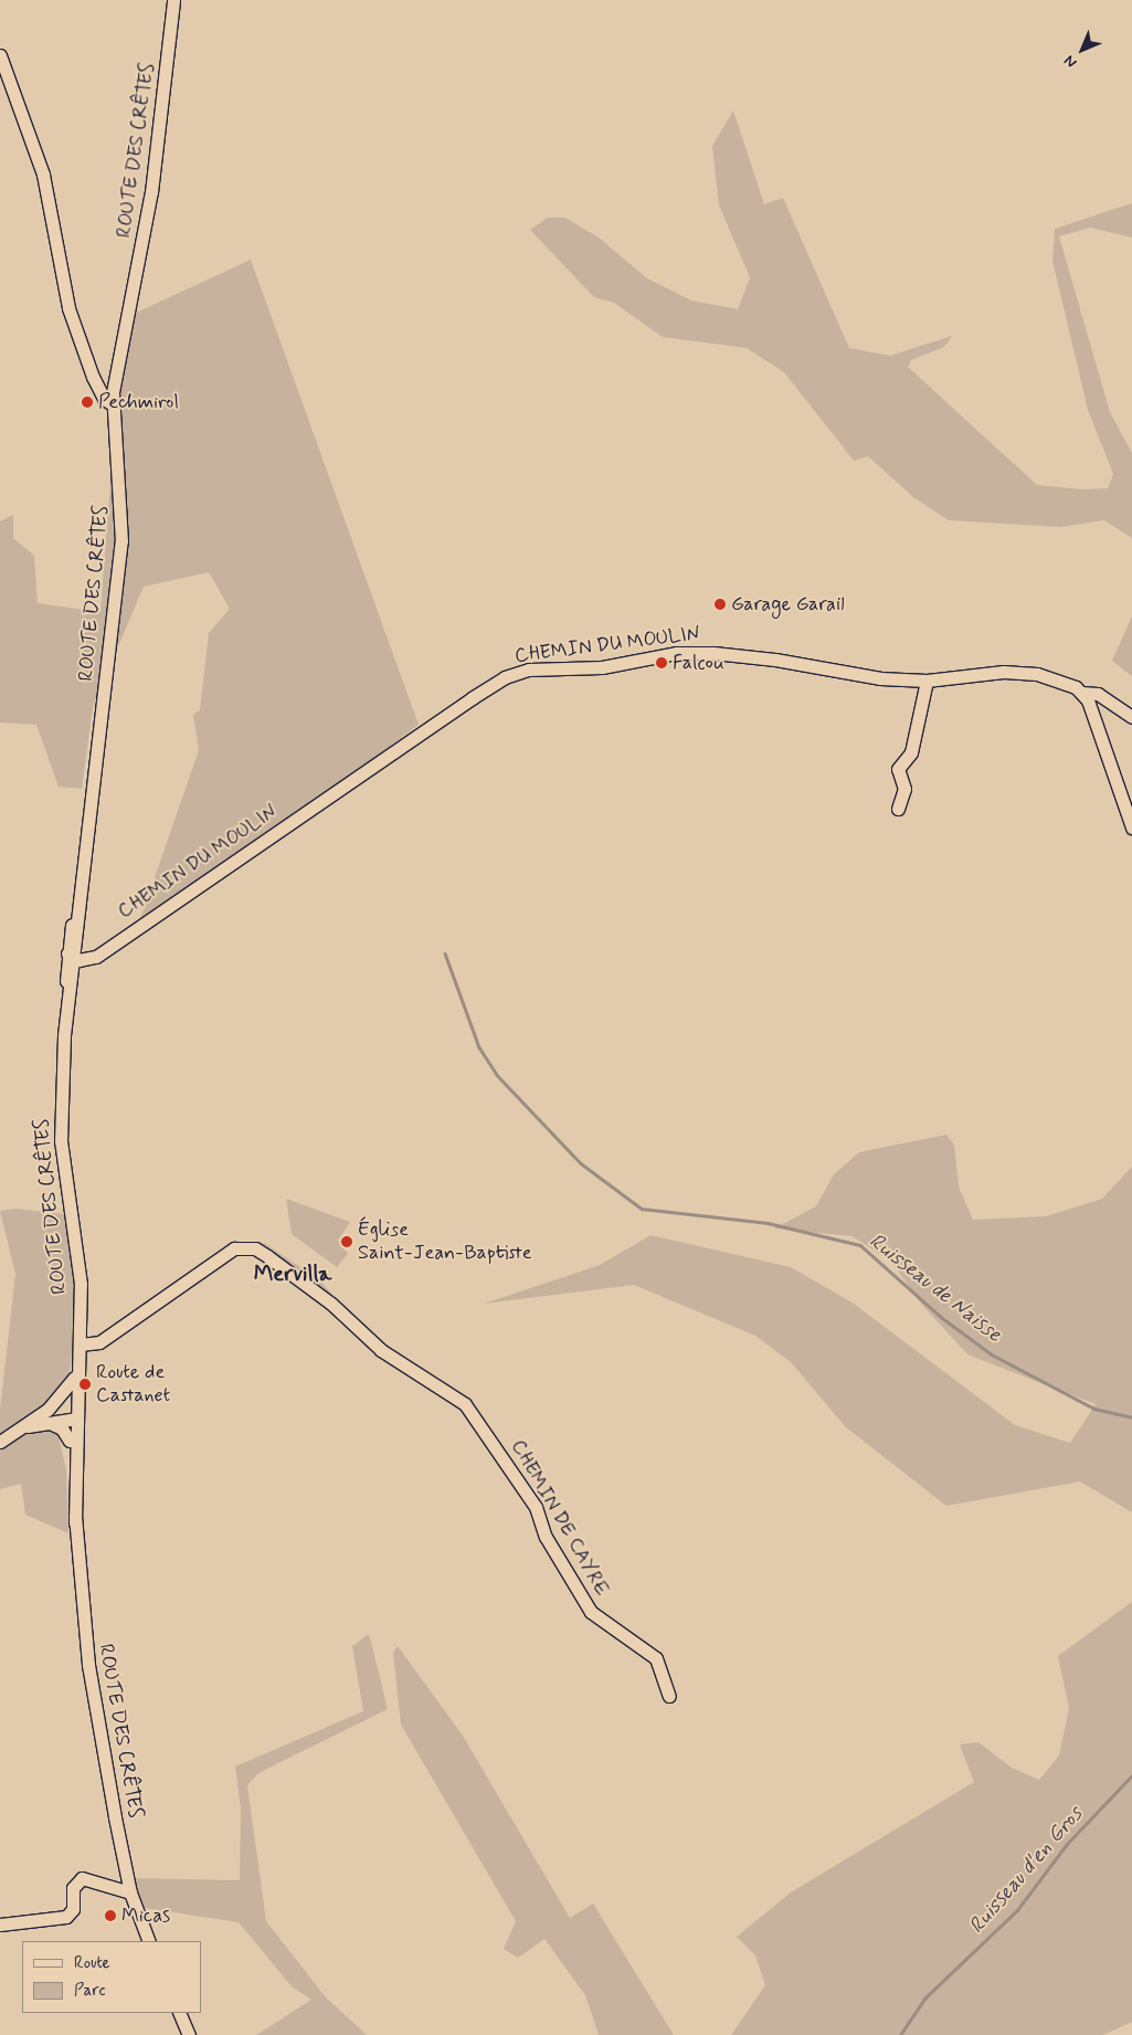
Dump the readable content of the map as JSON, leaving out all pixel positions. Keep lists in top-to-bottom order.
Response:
{
  "streets": {
    "street": ["ROUTE DES CRÊTES", "CHEMIN DU MOULIN", "CHEMIN DE CAYRE"]
  },
  "crossings": [
    ["ROUTE DES CRÊTES", "CHEMIN DU MOULIN"],
    ["ROUTE DES CRÊTES", "CHEMIN DE CAYRE"]
  ],
  "districts": ["Mervilla"],
  "water": ["Ruisseau de Naisse", "Ruisseau d'en Gros"],
  "places": [
    "Pechmirol",
    "Garage Garail",
    "Falcou",
    "Église Saint-Jean-Baptiste",
    "Route de Castanet",
    "Micas"
  ],
  "legend": ["Route", "Parc"],
  "north": "bottom left"
}
